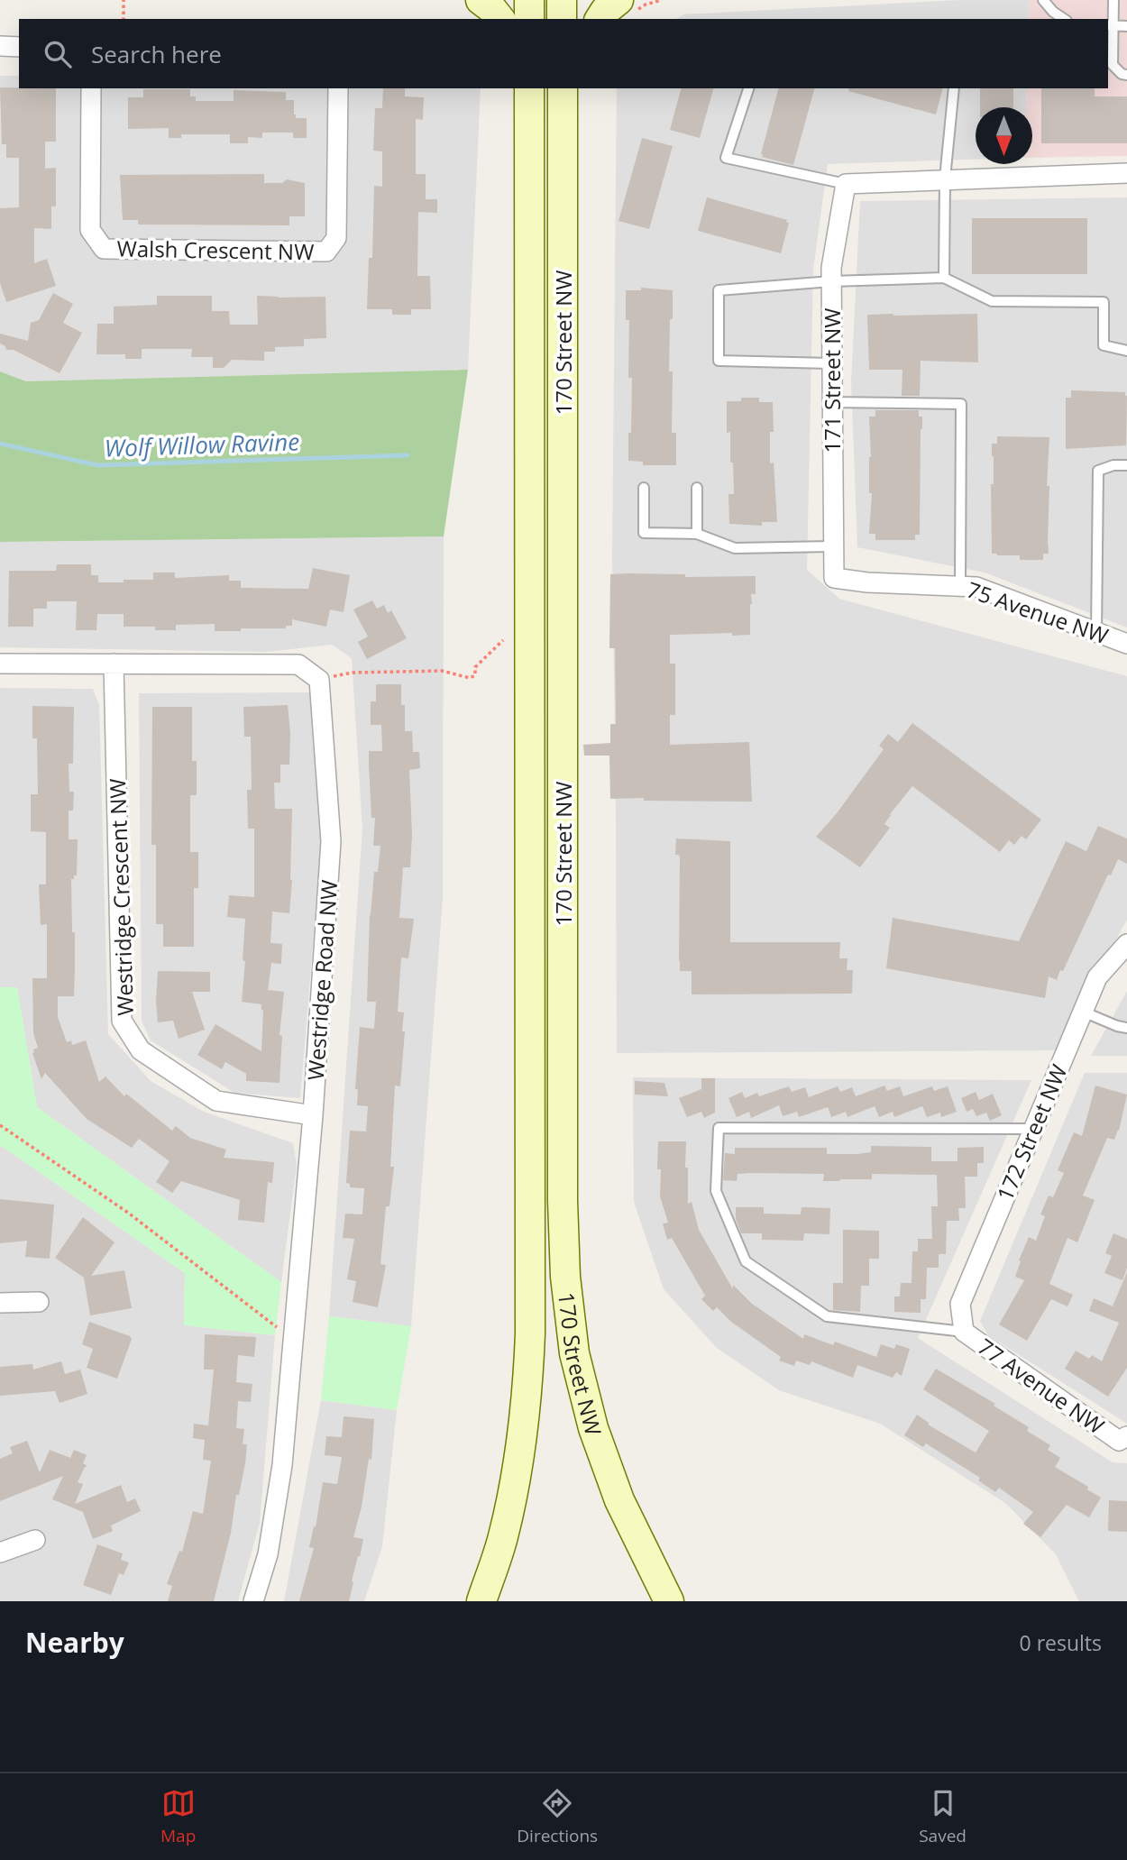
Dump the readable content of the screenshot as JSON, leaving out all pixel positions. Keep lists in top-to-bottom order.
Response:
{
  "streets": {
    "main road": ["170 Street NW"],
    "street": [
      "Walsh Crescent NW",
      "171 Street NW",
      "75 Avenue NW",
      "Westridge Crescent NW",
      "Westridge Road NW",
      "172 Street NW",
      "77 Avenue NW"
    ]
  },
  "crossings": [
    ["171 Street NW", "75 Avenue NW"],
    ["Westridge Crescent NW", "Westridge Road NW"],
    ["172 Street NW", "77 Avenue NW"]
  ],
  "water": ["Wolf Willow Ravine"],
  "north": "bottom",
  "page": {
    "search": "Search here",
    "heading": ["Nearby", "0 results"],
    "nav": ["Map", "Directions", "Saved"]
  }
}
